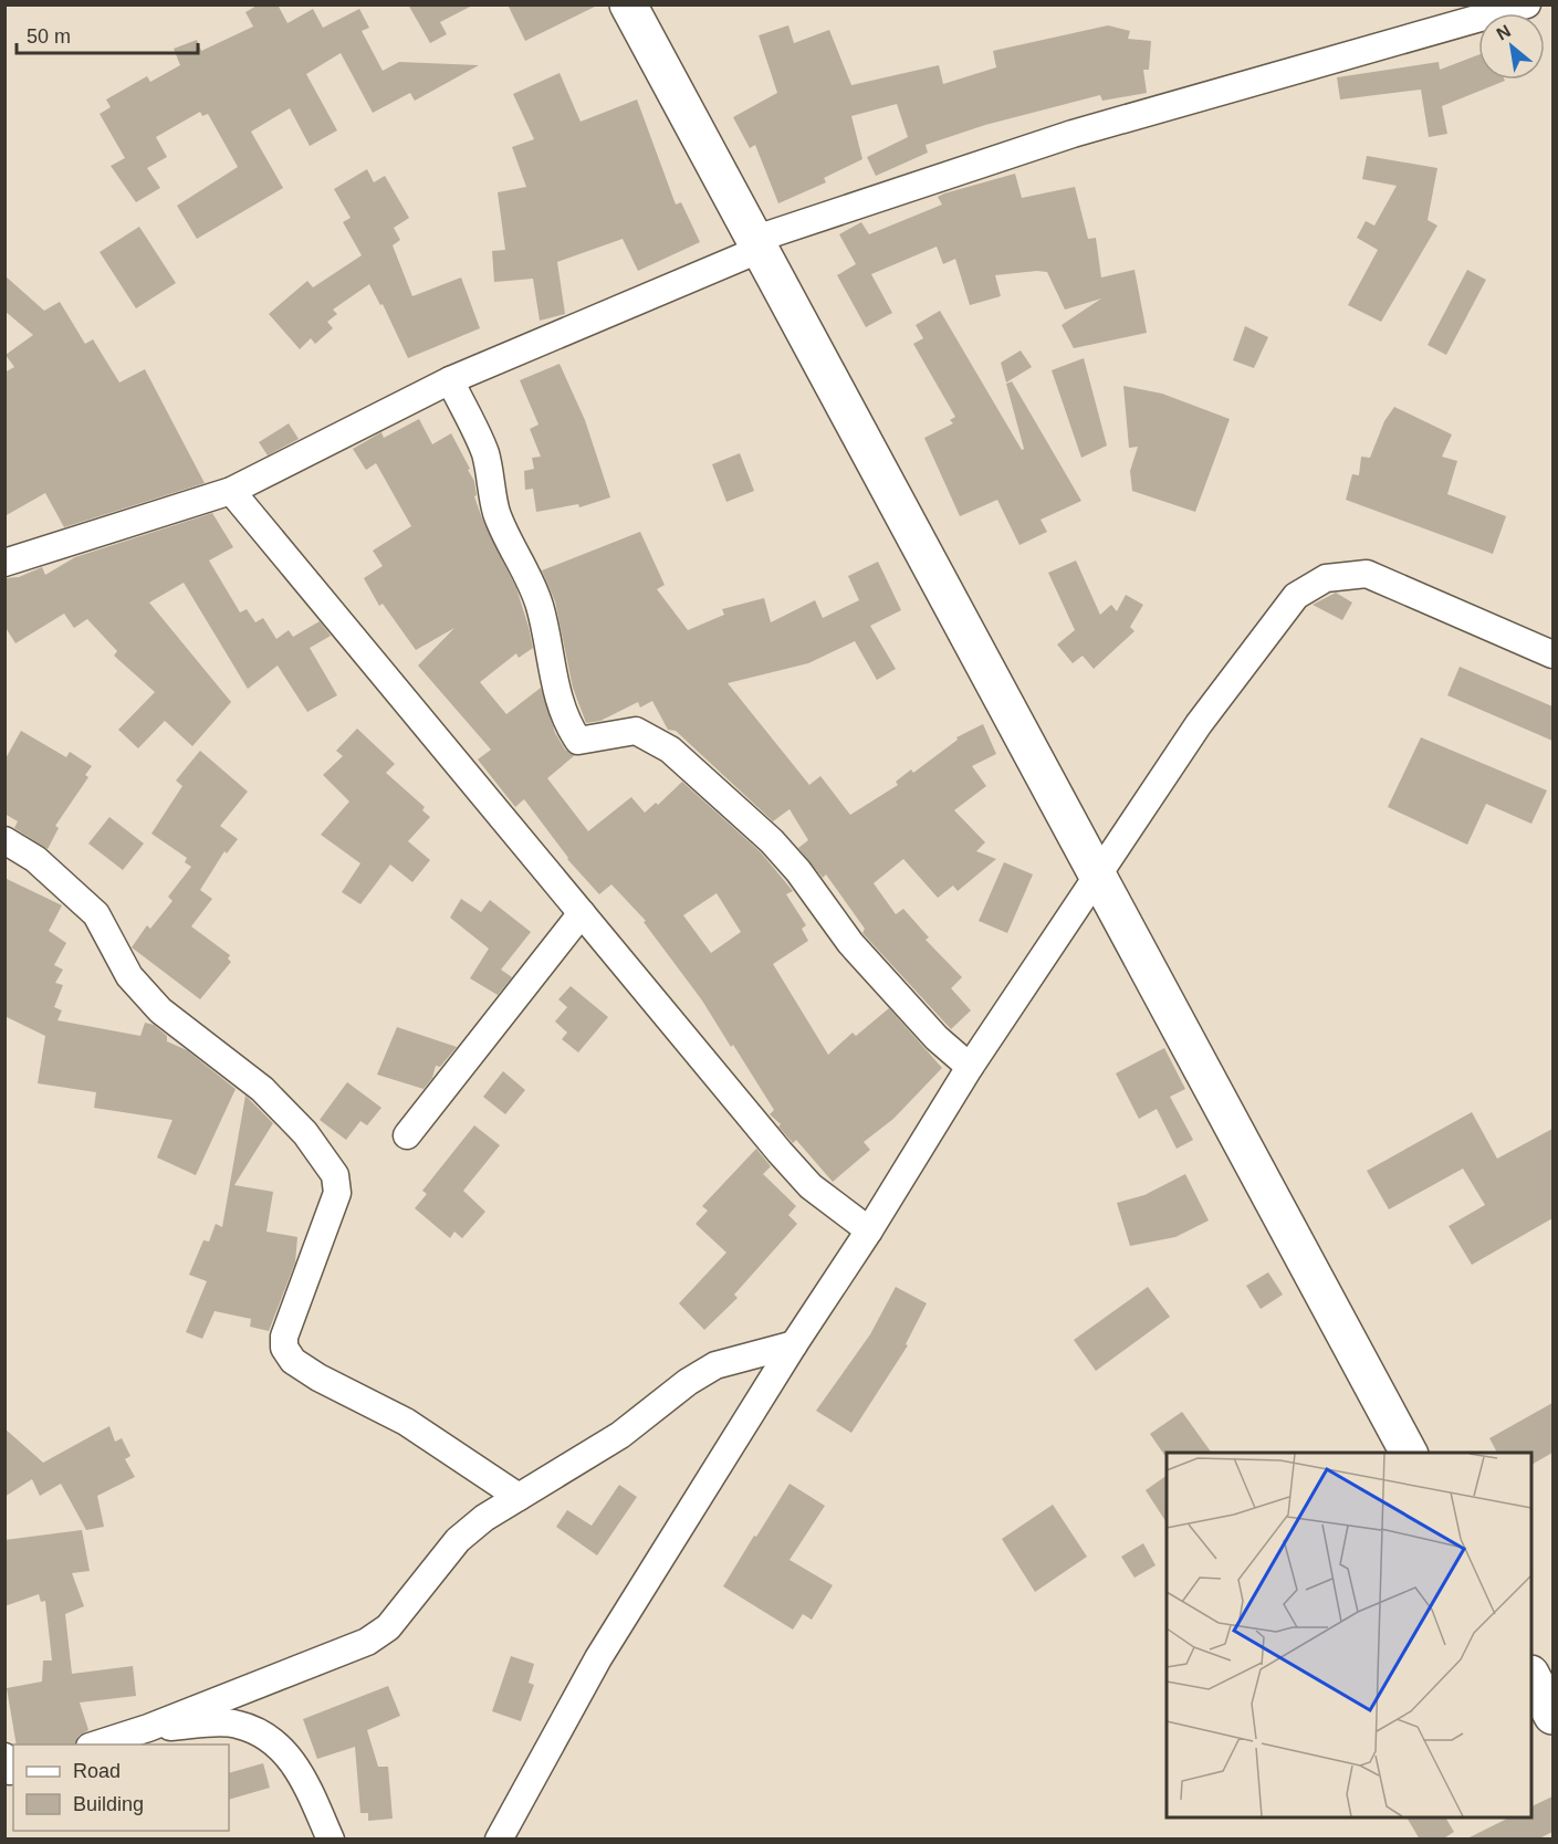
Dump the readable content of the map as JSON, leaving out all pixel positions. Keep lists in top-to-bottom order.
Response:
{
  "legend": ["Road", "Building"],
  "scale_bar": "50 m",
  "north": "top left"
}
